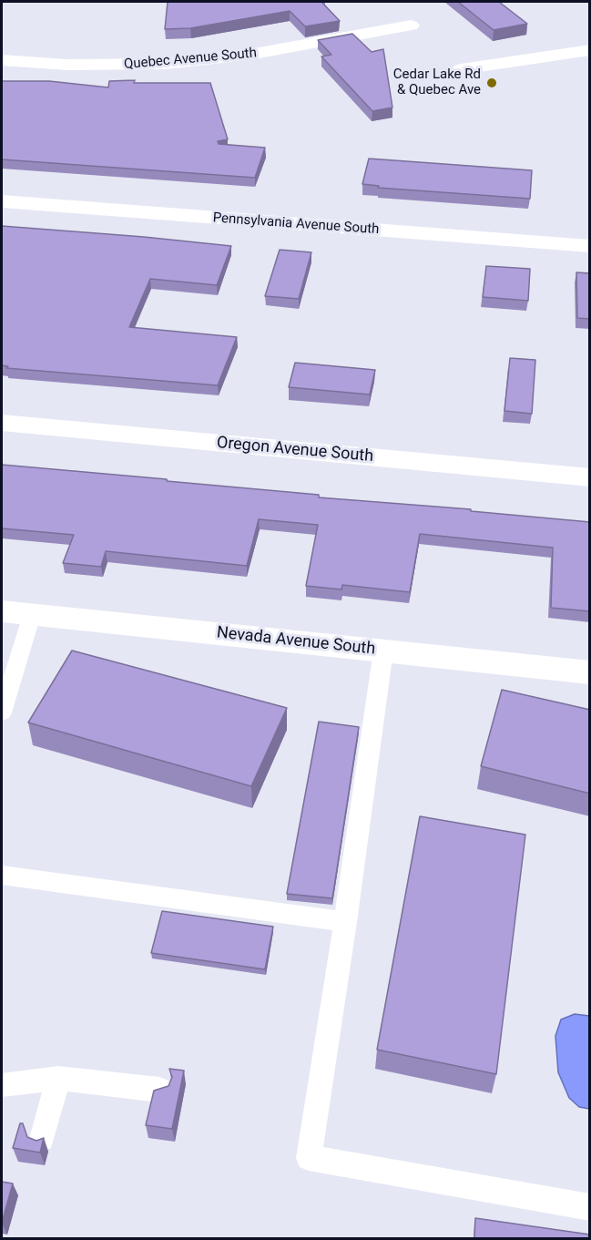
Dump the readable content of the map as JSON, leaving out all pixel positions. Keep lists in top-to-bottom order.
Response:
{
  "streets": {
    "street": [
      "Quebec Avenue South",
      "Pennsylvania Avenue South",
      "Oregon Avenue South",
      "Nevada Avenue South"
    ]
  },
  "places": ["Cedar Lake Rd & Quebec Ave"]
}
